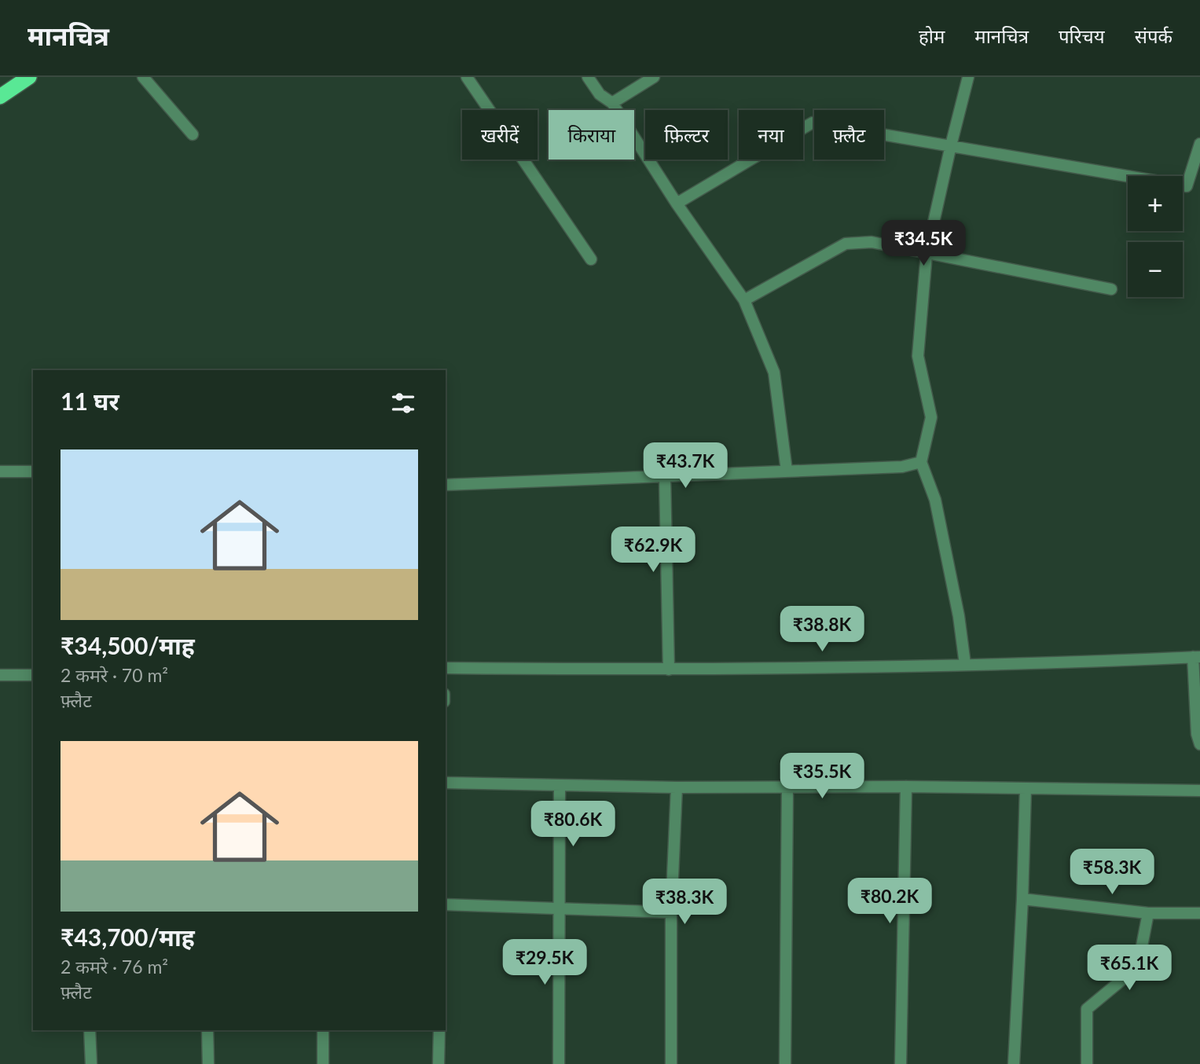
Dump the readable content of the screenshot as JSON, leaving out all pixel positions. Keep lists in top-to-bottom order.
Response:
{
  "page": {
    "header": "मानचित्र",
    "nav": [
      "होम",
      "मानचित्र",
      "परिचय",
      "संपर्क"
    ],
    "chip": [
      "खरीदें",
      "किराया",
      "फ़िल्टर",
      "नया",
      "फ़्लैट"
    ],
    "map_buttons": ["+", "−"],
    "price": [
      "₹34.5K",
      "₹43.7K",
      "₹62.9K",
      "₹38.8K",
      "₹35.5K",
      "₹80.6K",
      "₹58.3K",
      "₹80.2K",
      "₹38.3K",
      "₹29.5K",
      "₹65.1K"
    ],
    "heading": "11 घर",
    "list": [
      {
        "name": "₹34,500/माह",
        "note": "2 कमरे · 70 m² · फ़्लैट"
      },
      {
        "name": "₹43,700/माह",
        "note": "2 कमरे · 76 m² · फ़्लैट"
      }
    ]
  }
}
